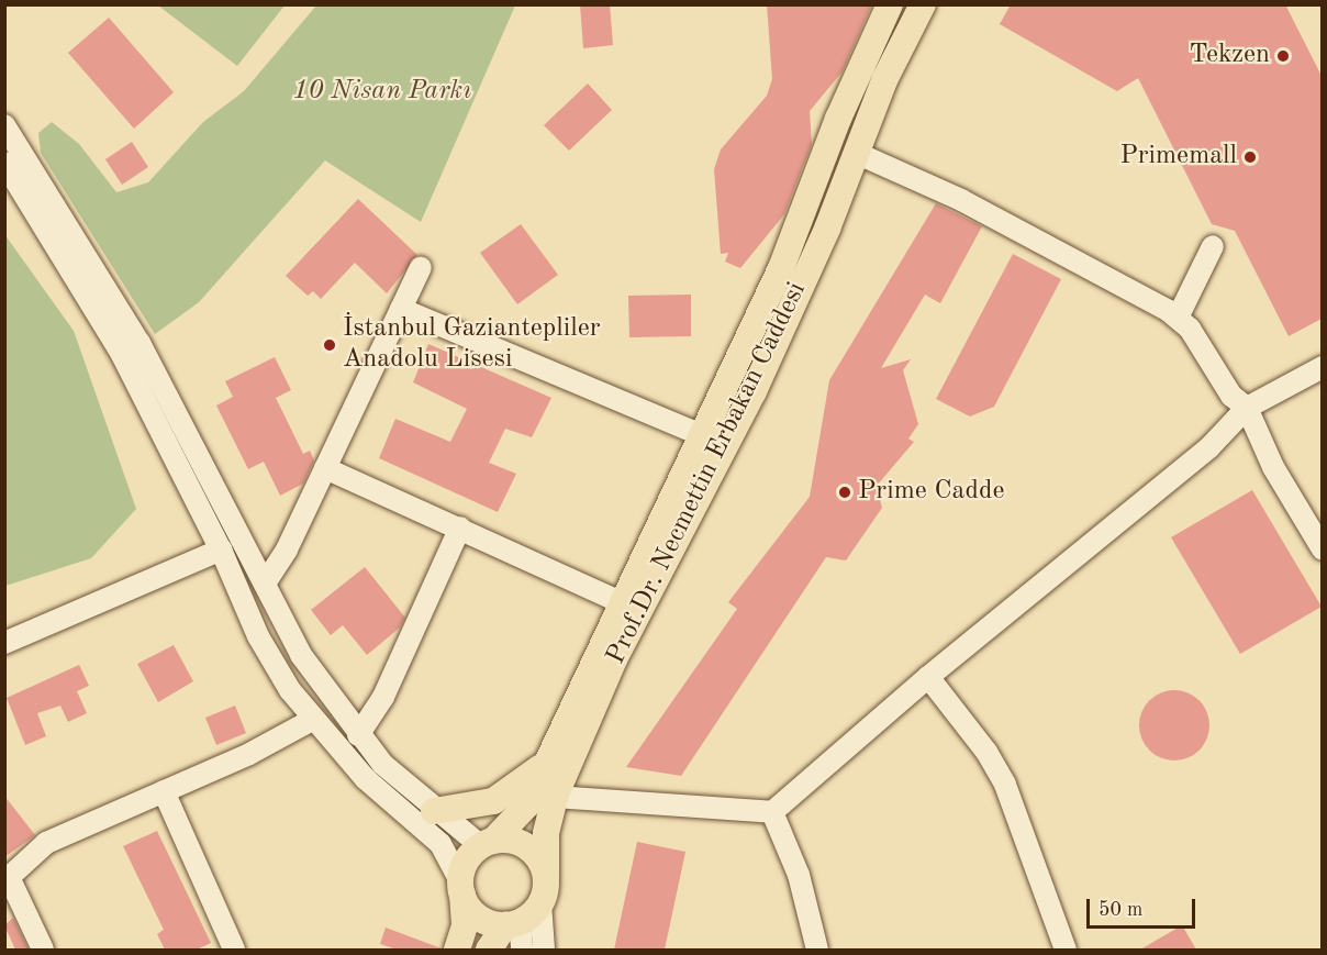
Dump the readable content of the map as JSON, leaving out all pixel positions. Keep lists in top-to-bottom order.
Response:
{
  "streets": {
    "main road": ["Prof.Dr. Necmettin Erbakan Caddesi"]
  },
  "parks": ["10 Nisan Parkı"],
  "places": [
    "Tekzen",
    "Primemall",
    "İstanbul Gaziantepliler Anadolu Lisesi",
    "Prime Cadde"
  ],
  "scale_bar": "50 m"
}
